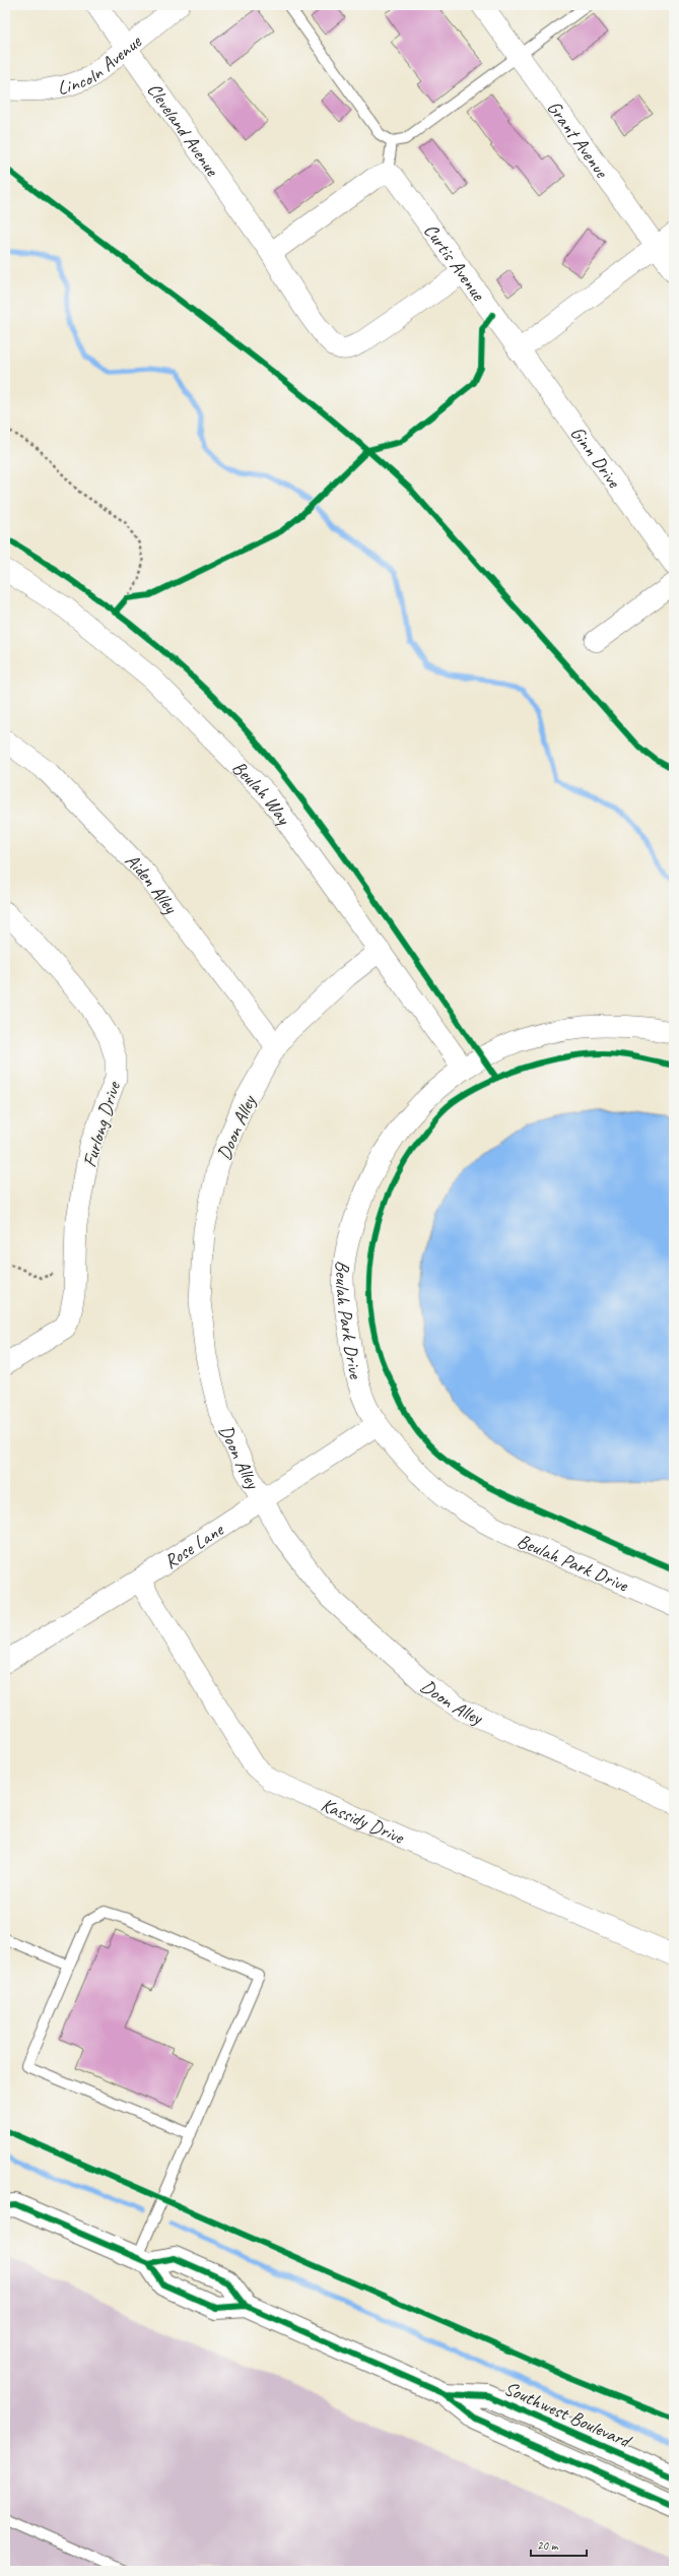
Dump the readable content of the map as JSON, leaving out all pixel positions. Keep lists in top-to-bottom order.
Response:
{
  "streets": {
    "street": [
      "Lincoln Avenue",
      "Cleveland Avenue",
      "Grant Avenue",
      "Curtis Avenue",
      "Ginn Drive",
      "Beulah Way",
      "Aiden Alley",
      "Furlong Drive",
      "Doon Alley",
      "Beulah Park Drive",
      "Rose Lane",
      "Kassidy Drive",
      "Southwest Boulevard"
    ]
  },
  "crossings": [
    ["Lincoln Avenue", "Cleveland Avenue"],
    ["Cleveland Avenue", "Curtis Avenue"],
    ["Curtis Avenue", "Ginn Drive"],
    ["Beulah Way", "Doon Alley"],
    ["Beulah Way", "Beulah Park Drive"],
    ["Aiden Alley", "Doon Alley"],
    ["Doon Alley", "Rose Lane"],
    ["Beulah Park Drive", "Rose Lane"],
    ["Rose Lane", "Kassidy Drive"]
  ],
  "scale_bar": "20 m"
}
